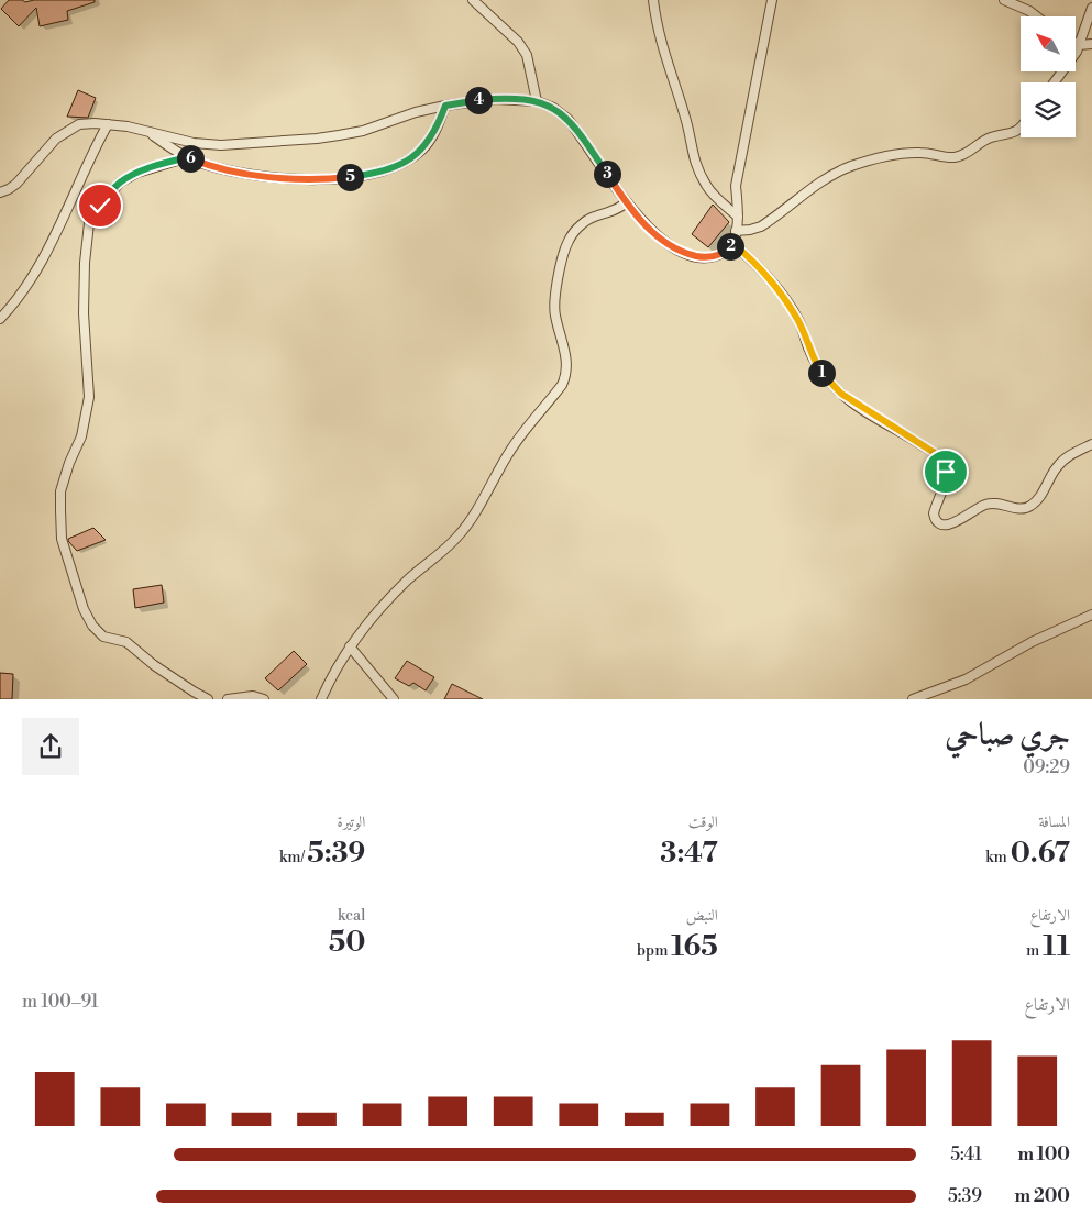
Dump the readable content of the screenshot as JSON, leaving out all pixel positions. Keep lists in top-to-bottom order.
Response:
{
  "north": "top left",
  "page": {
    "pins": [
      "4",
      "6",
      "3",
      "5",
      "2",
      "1"
    ],
    "heading": ["جري صباحي", "09:29"],
    "stats": [
      ["المسافة", "0.67 km"],
      ["الوقت", "3:47"],
      ["الوتيرة", "5:39 /km"],
      ["الارتفاع", "11 m"],
      ["النبض", "165 bpm"],
      ["kcal", "50"]
    ],
    "chart": ["الارتفاع", "91–100 m"],
    "list": [
      {
        "name": "100 m",
        "note": "5:41"
      },
      {
        "name": "200 m",
        "note": "5:39"
      }
    ]
  }
}
